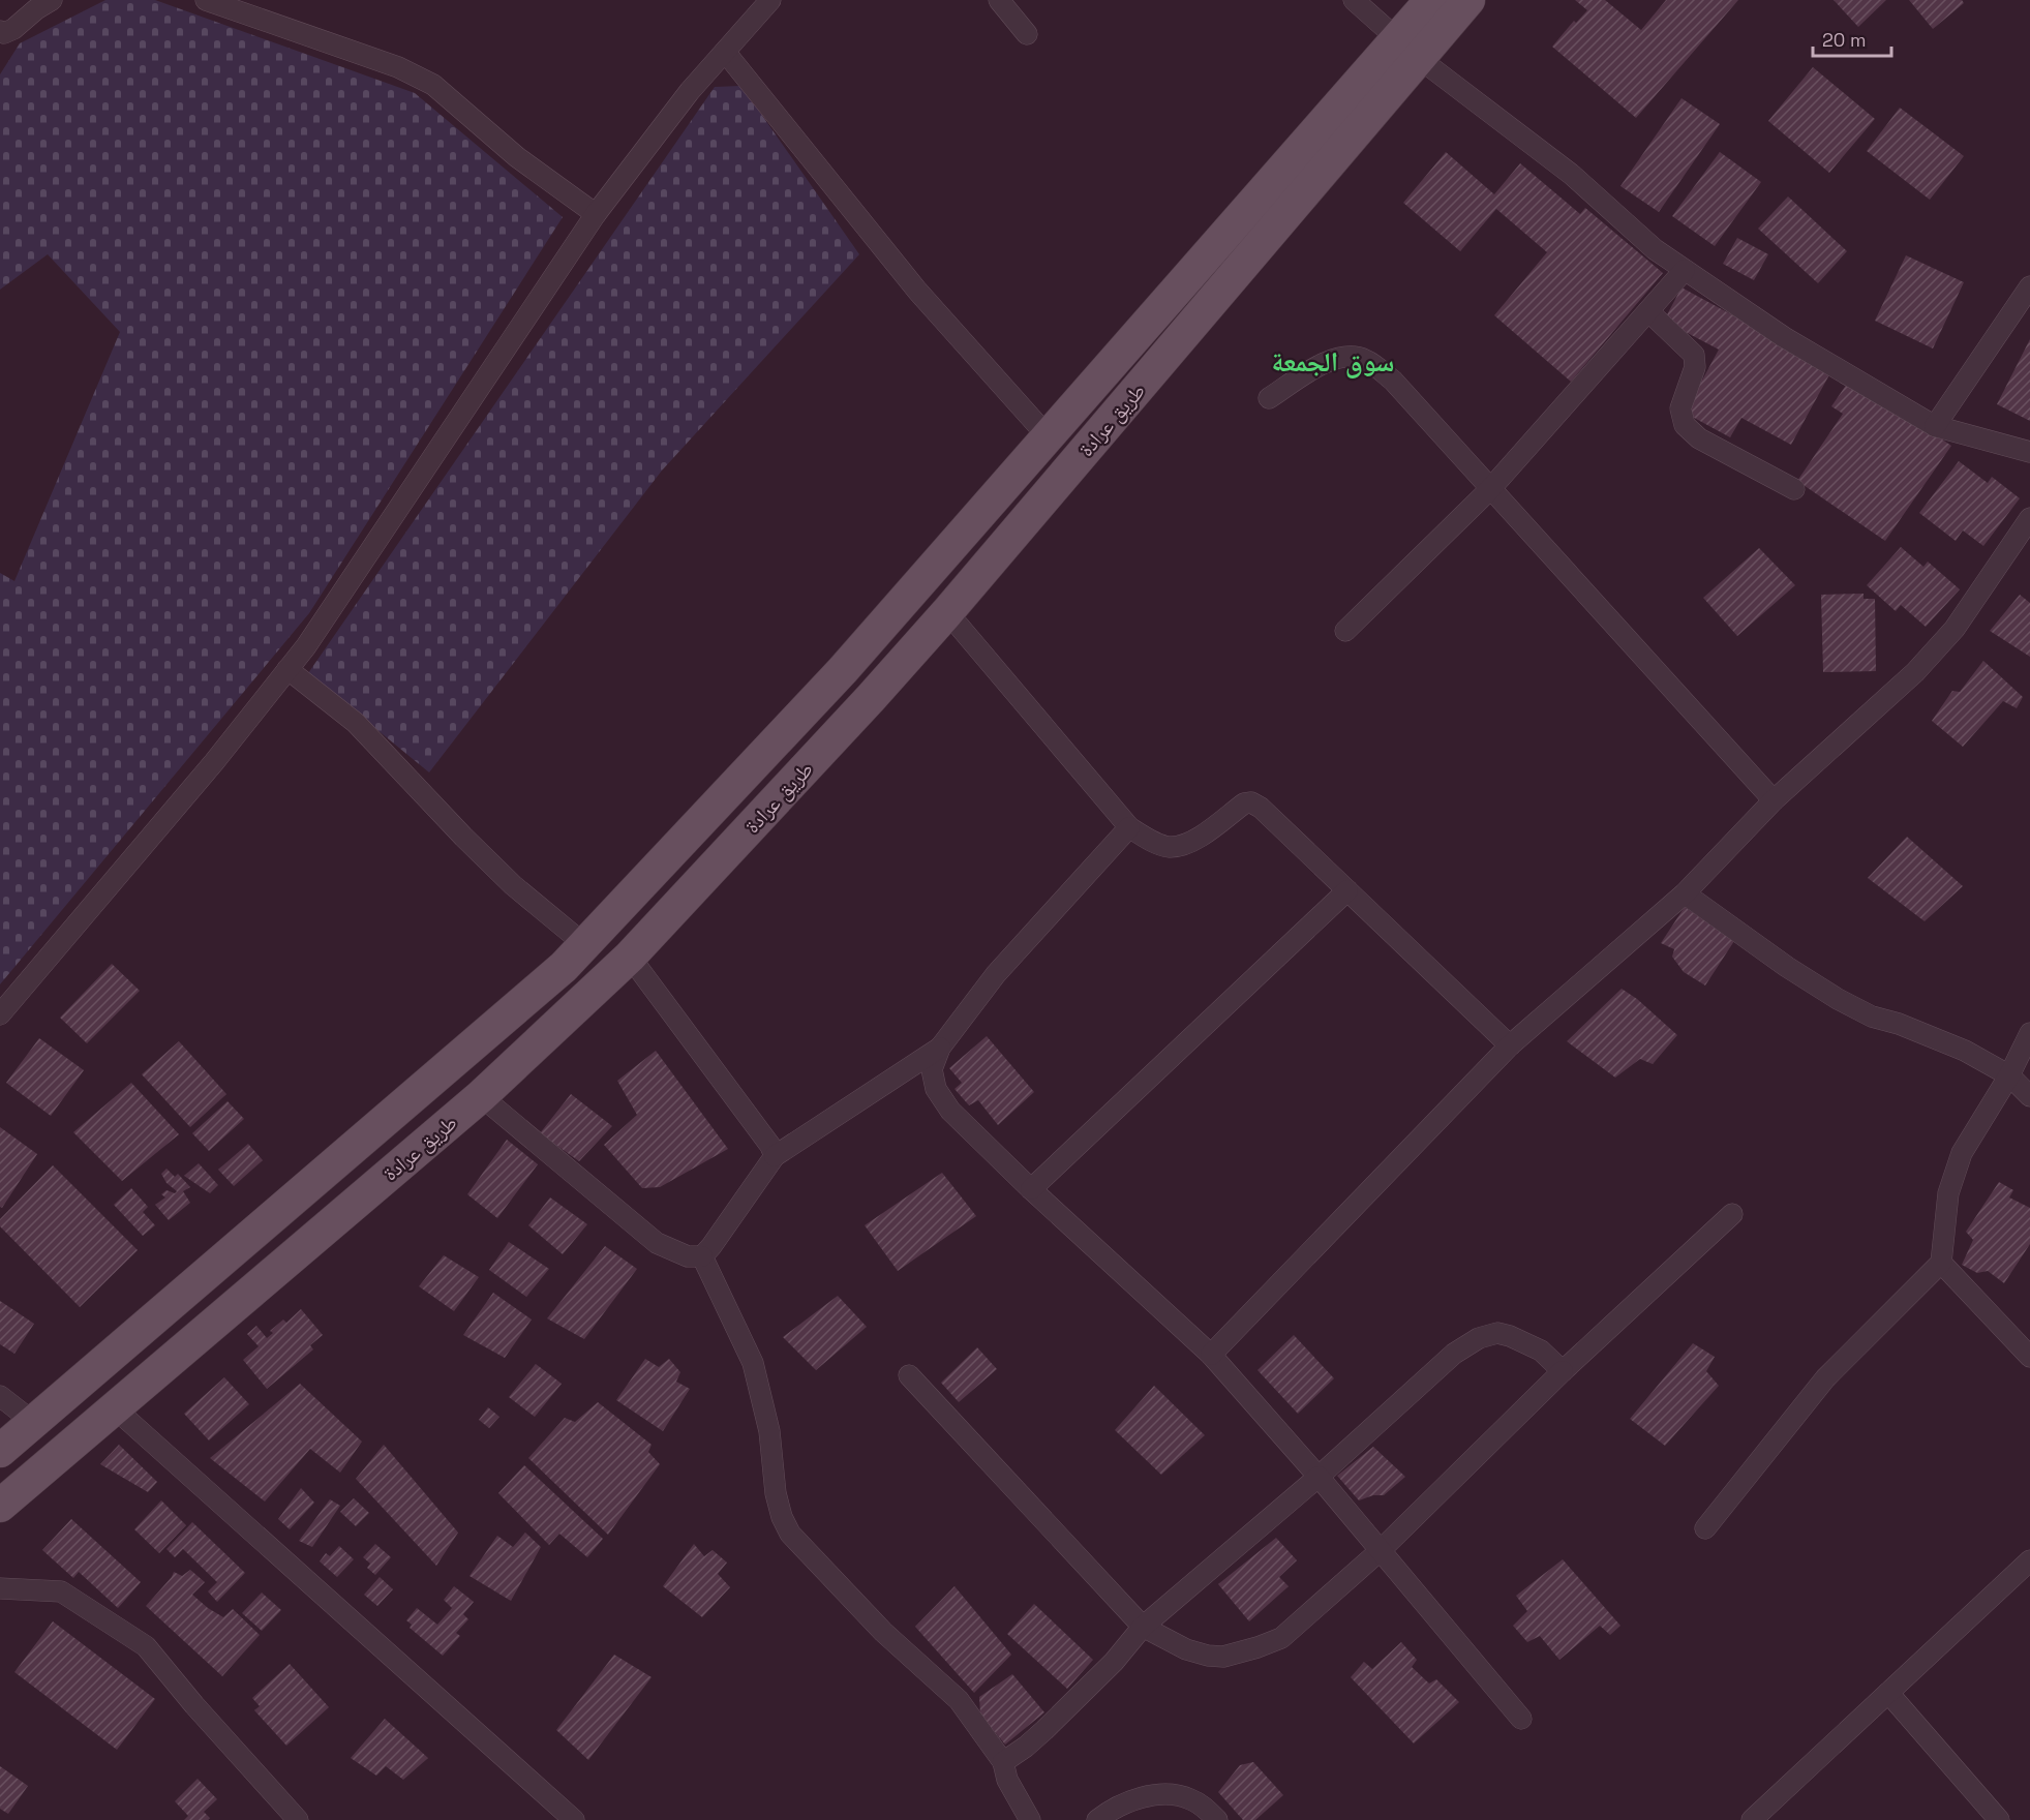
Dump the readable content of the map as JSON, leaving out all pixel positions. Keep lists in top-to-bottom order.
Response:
{
  "streets": {
    "main road": ["طريق عرادة"]
  },
  "districts": ["سوق الجمعة"],
  "scale_bar": "20 m"
}
